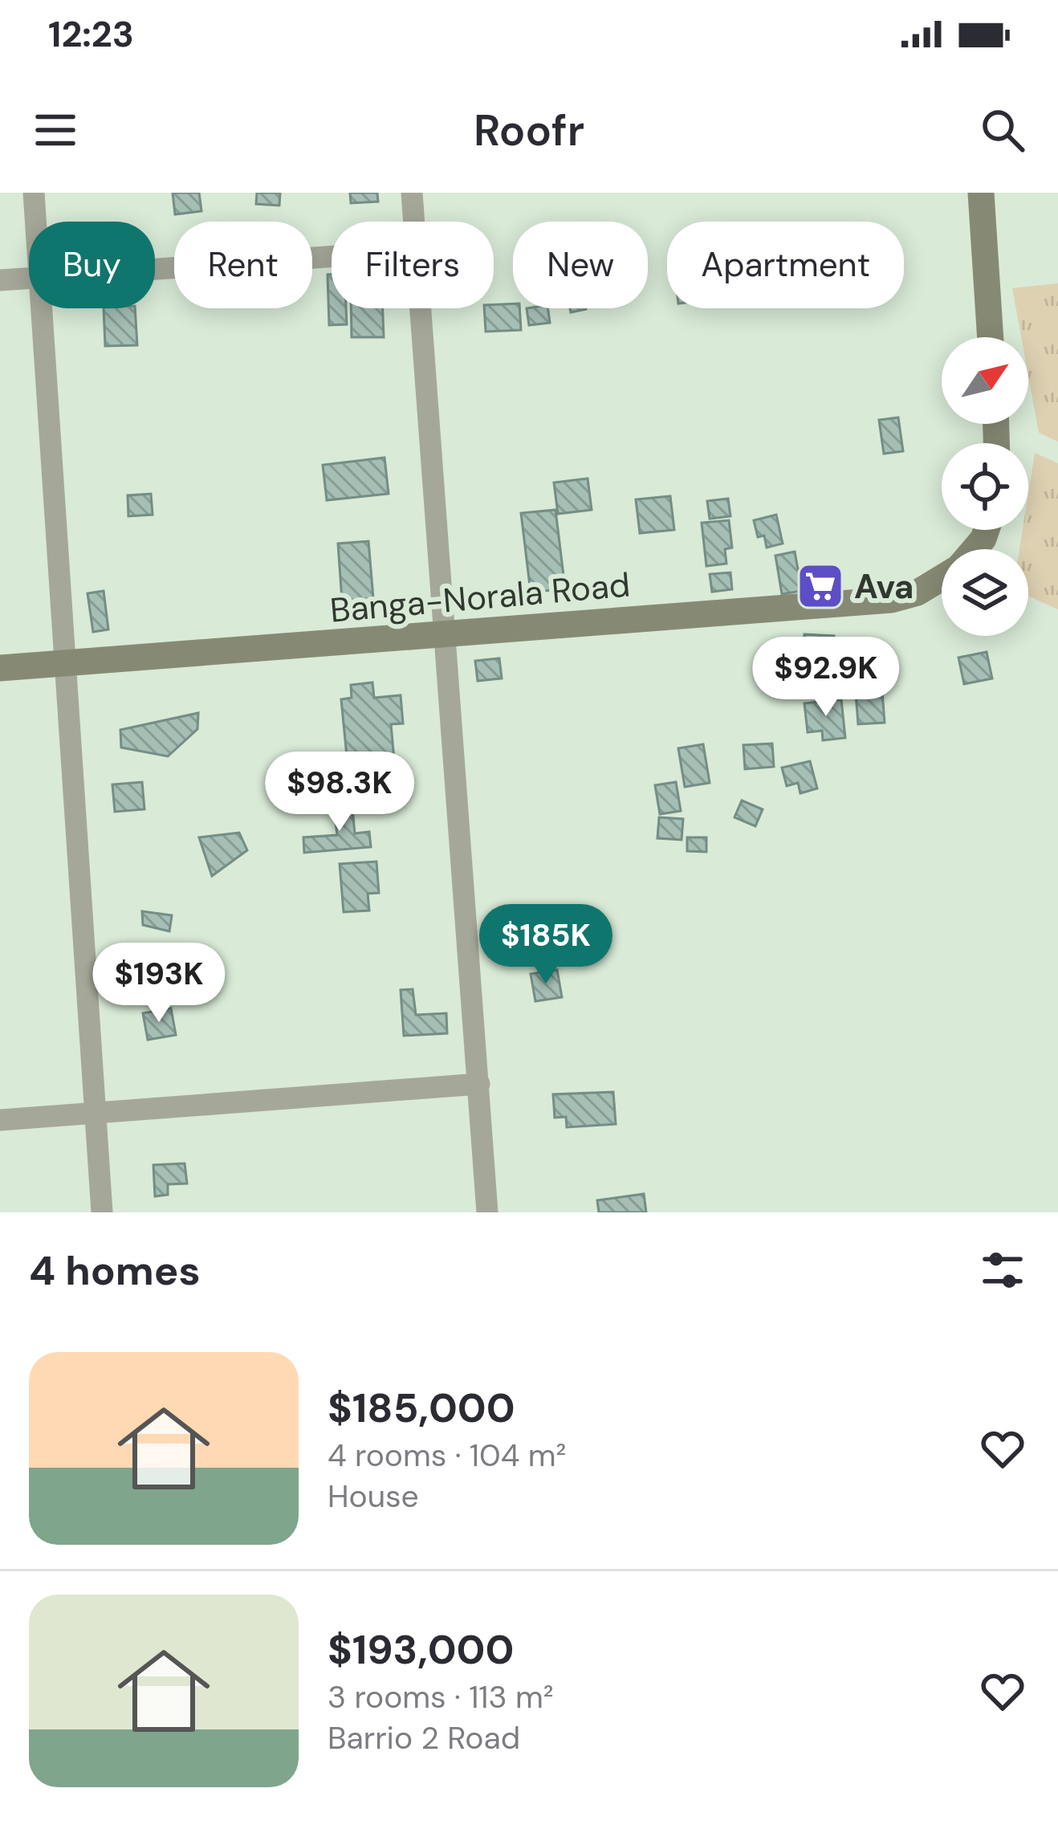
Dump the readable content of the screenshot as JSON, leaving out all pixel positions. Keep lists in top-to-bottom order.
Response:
{
  "streets": {
    "main road": ["Banga-Norala Road"]
  },
  "places": {
    "supermarket": ["Ava"]
  },
  "north": "top right",
  "page": {
    "status": "12:23",
    "header": "Roofr",
    "chip": [
      "Buy",
      "Rent",
      "Filters",
      "New",
      "Apartment"
    ],
    "price": [
      "$92.9K",
      "$98.3K",
      "$185K",
      "$193K"
    ],
    "heading": "4 homes",
    "list": [
      {
        "name": "$185,000",
        "note": "4 rooms · 104 m² · House"
      },
      {
        "name": "$193,000",
        "note": "3 rooms · 113 m² · Barrio 2 Road"
      }
    ]
  }
}
